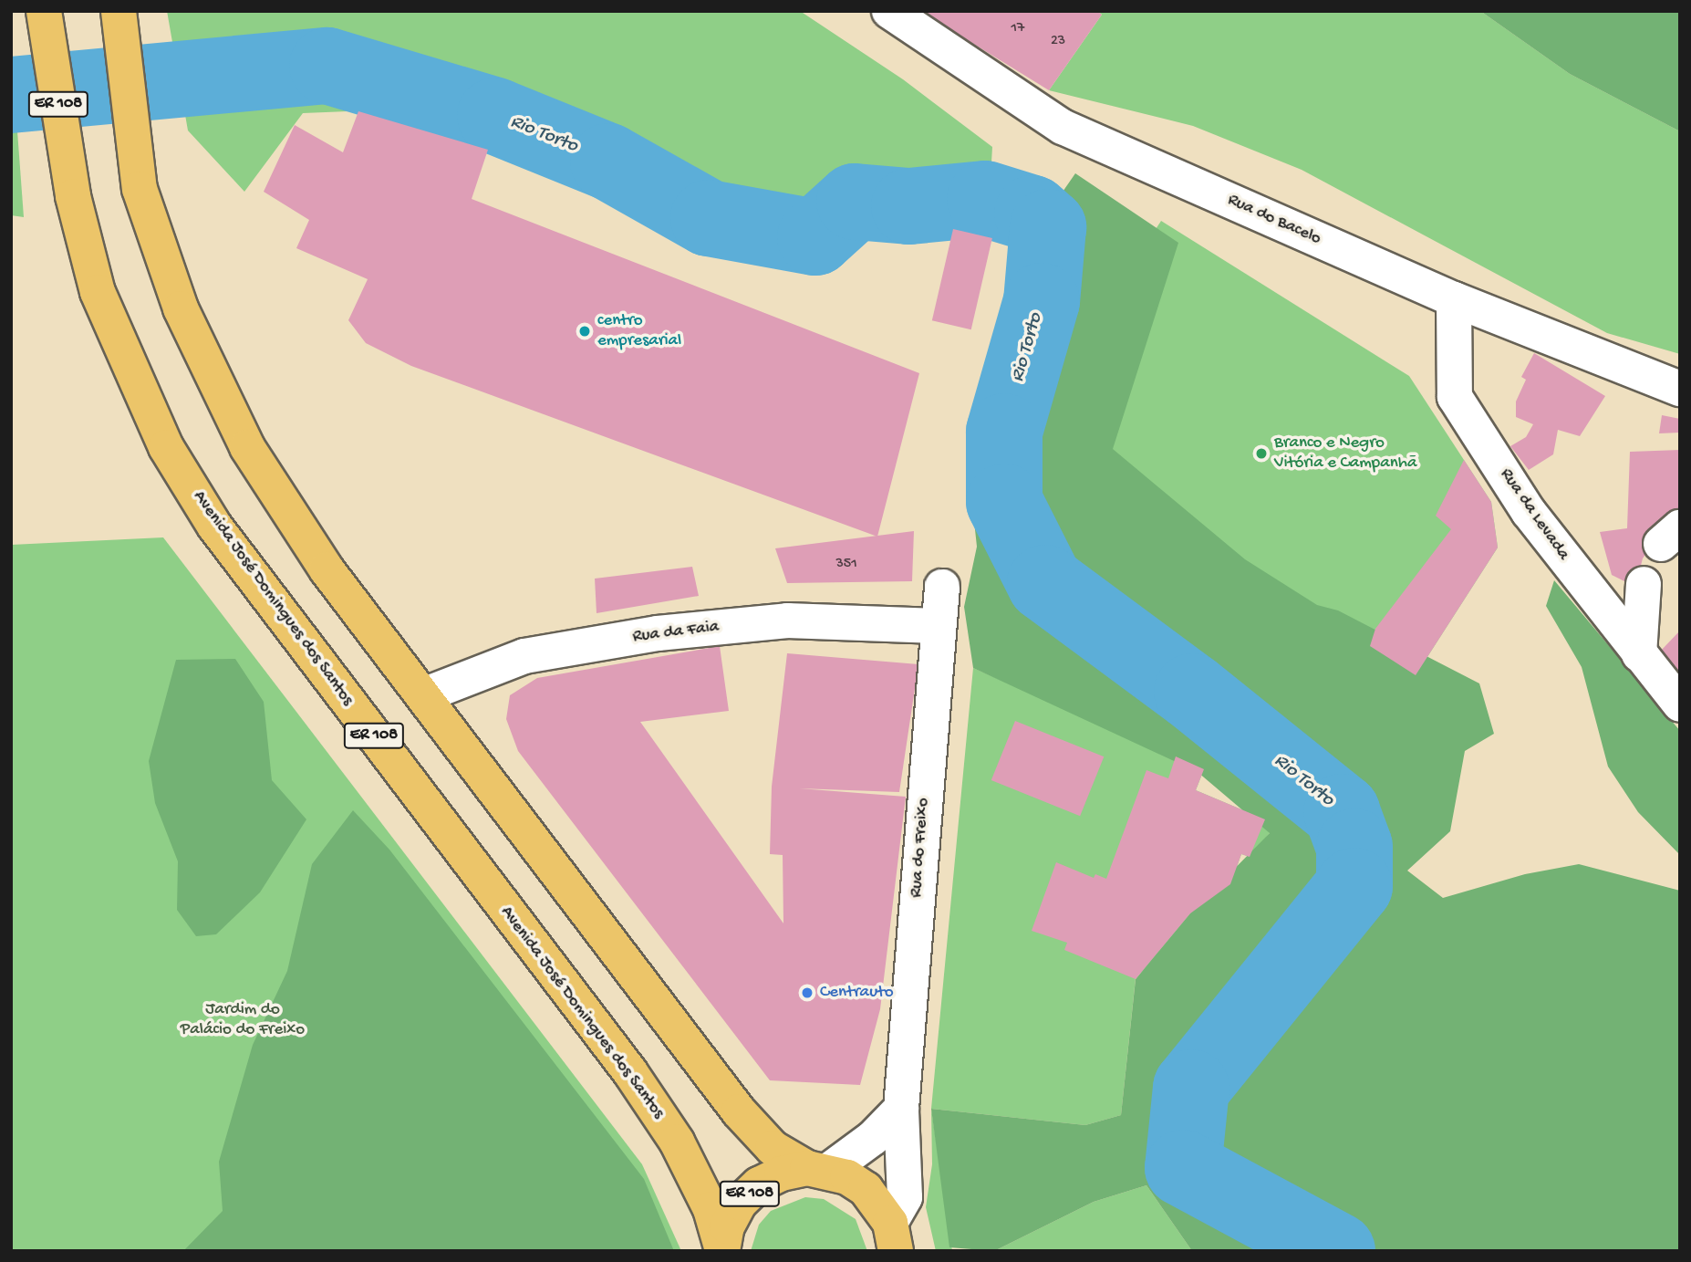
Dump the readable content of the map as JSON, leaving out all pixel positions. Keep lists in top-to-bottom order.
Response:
{
  "streets": {
    "main road": ["ER 108", "Avenida José Domingues dos Santos"],
    "street": [
      "Rua do Bacelo",
      "Rua da Levada",
      "Rua da Faia",
      "Rua do Freixo"
    ]
  },
  "crossings": [
    ["ER 108", "Avenida José Domingues dos Santos"],
    ["ER 108", "Rua da Faia"],
    ["ER 108", "Rua do Freixo"],
    ["Rua do Bacelo", "Rua da Levada"],
    ["Rua da Faia", "Rua do Freixo"]
  ],
  "water": ["Rio Torto"],
  "parks": ["Jardim do Palácio do Freixo"],
  "places": ["centro empresarial", "Branco e Negro Vitória e Campanhã", "Centrauto"],
  "house_numbers": ["17", "23", "351"]
}
